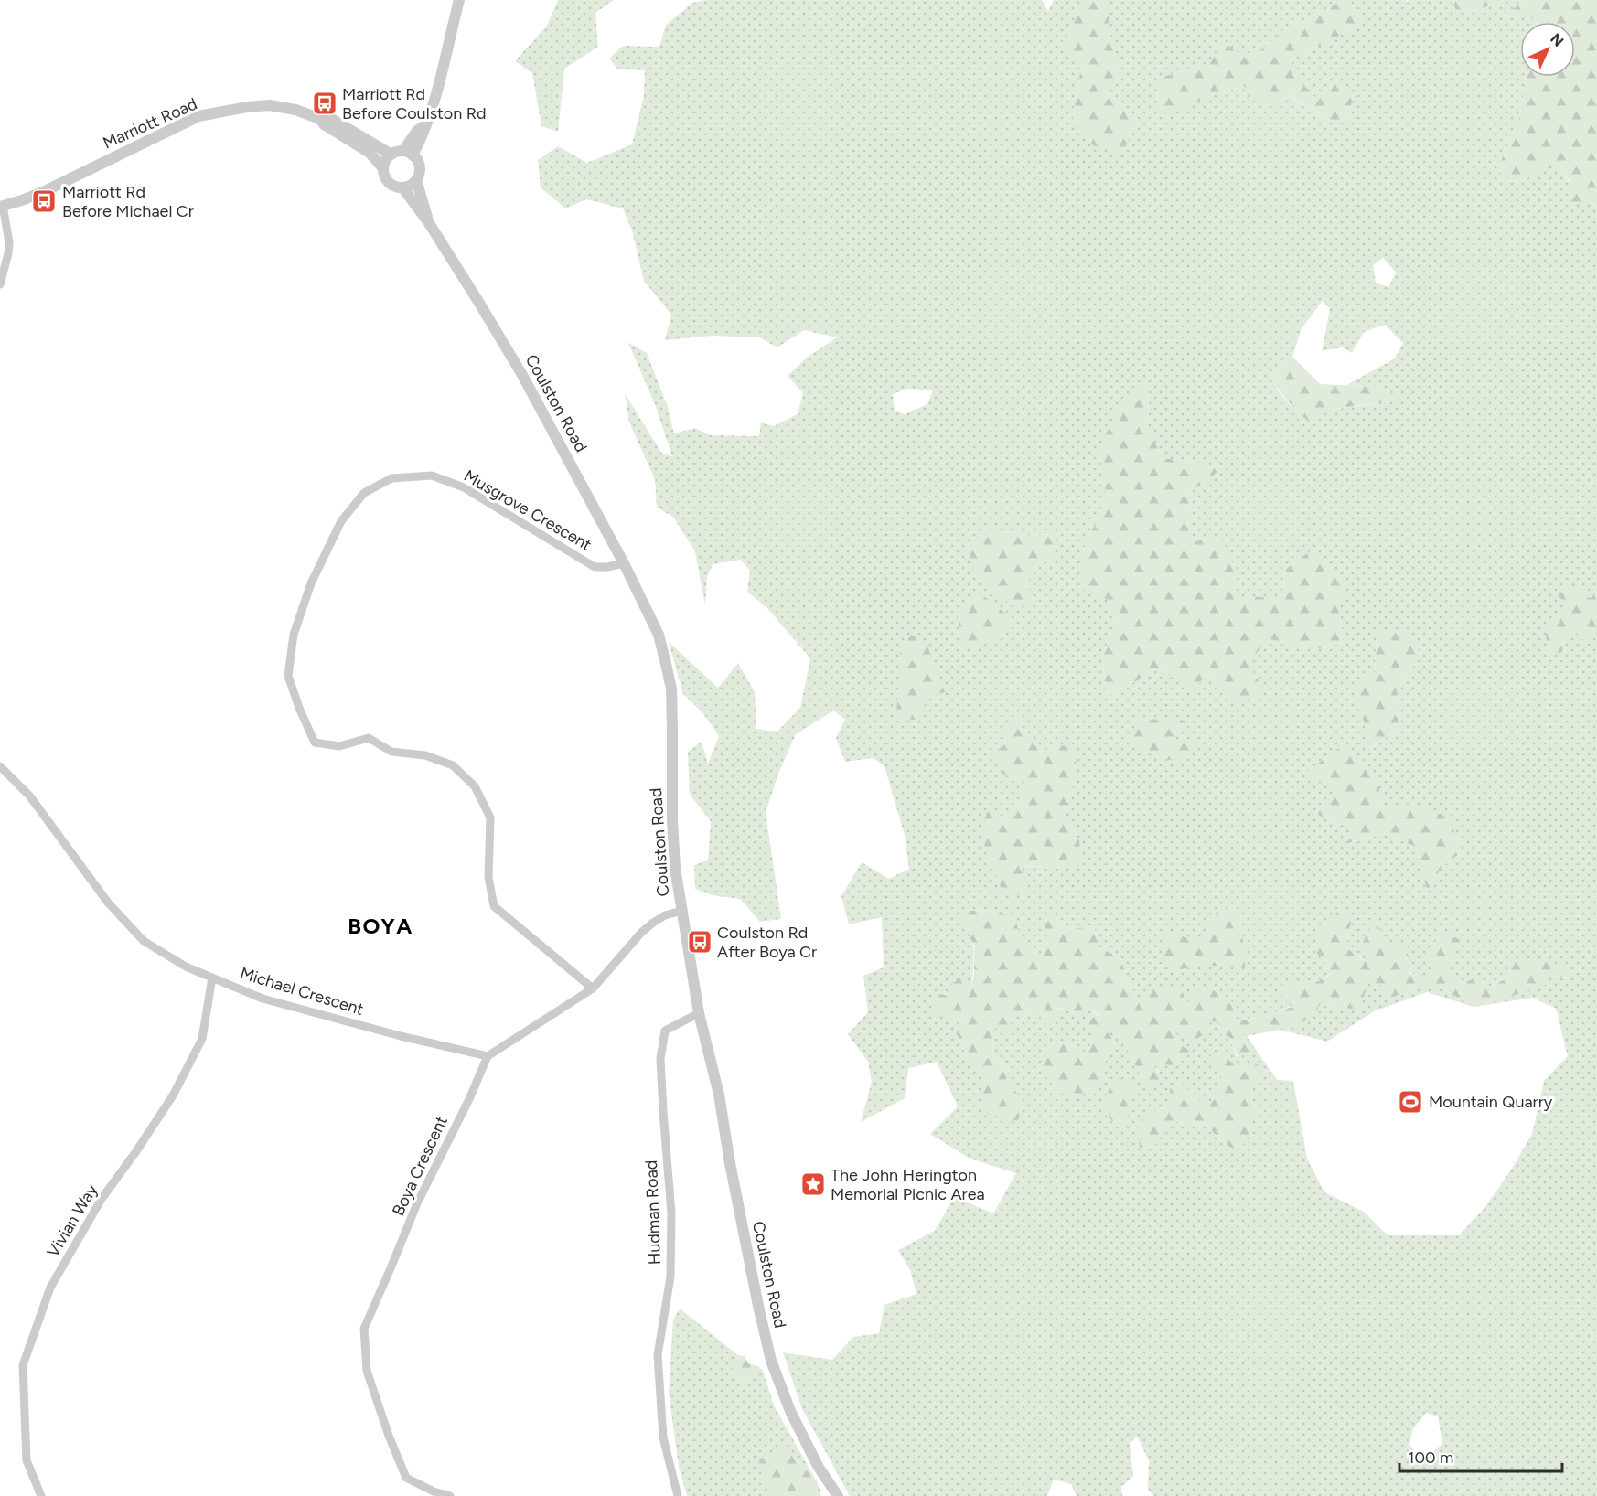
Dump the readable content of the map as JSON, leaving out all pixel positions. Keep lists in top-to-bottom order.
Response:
{
  "streets": {
    "street": [
      "Marriott Road",
      "Coulston Road",
      "Musgrove Crescent",
      "Michael Crescent",
      "Boya Crescent",
      "Hudman Road",
      "Vivian Way"
    ]
  },
  "crossings": [
    ["Marriott Road", "Coulston Road"],
    ["Coulston Road", "Musgrove Crescent"],
    ["Coulston Road", "Hudman Road"],
    ["Michael Crescent", "Boya Crescent"],
    ["Michael Crescent", "Vivian Way"]
  ],
  "districts": ["BOYA"],
  "places": {
    "bus stop": ["Marriott Rd Before Coulston Rd", "Marriott Rd Before Michael Cr", "Coulston Rd After Boya Cr"],
    "sports": ["Mountain Quarry"],
    "place": ["The John Herington Memorial Picnic Area"]
  },
  "scale_bar": "100 m",
  "north": "top right"
}
